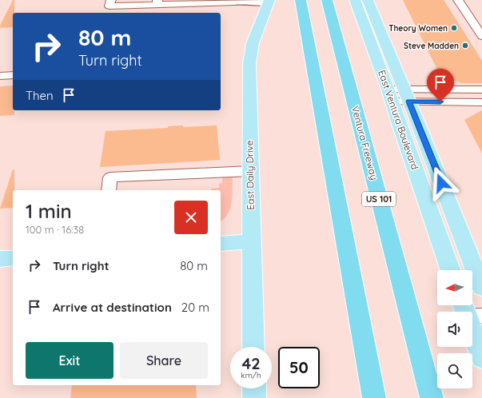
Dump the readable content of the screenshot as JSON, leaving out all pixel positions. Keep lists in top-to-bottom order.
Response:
{
  "streets": {
    "highway": ["Ventura Freeway", "US 101"],
    "main road": ["East Ventura Boulevard", "East Daily Drive"]
  },
  "places": ["Theory Women", "Steve Madden"],
  "north": "left",
  "page": {
    "turn": ["80 m", "Turn right"],
    "then": "Then",
    "heading": ["1 min", "100 m · 16:38"],
    "list": [
      {
        "name": "Turn right",
        "value": "80 m"
      },
      {
        "name": "Arrive at destination",
        "value": "20 m"
      }
    ],
    "buttons": ["Exit", "Share"],
    "speed": "42 km/h",
    "limit": "50"
  }
}
